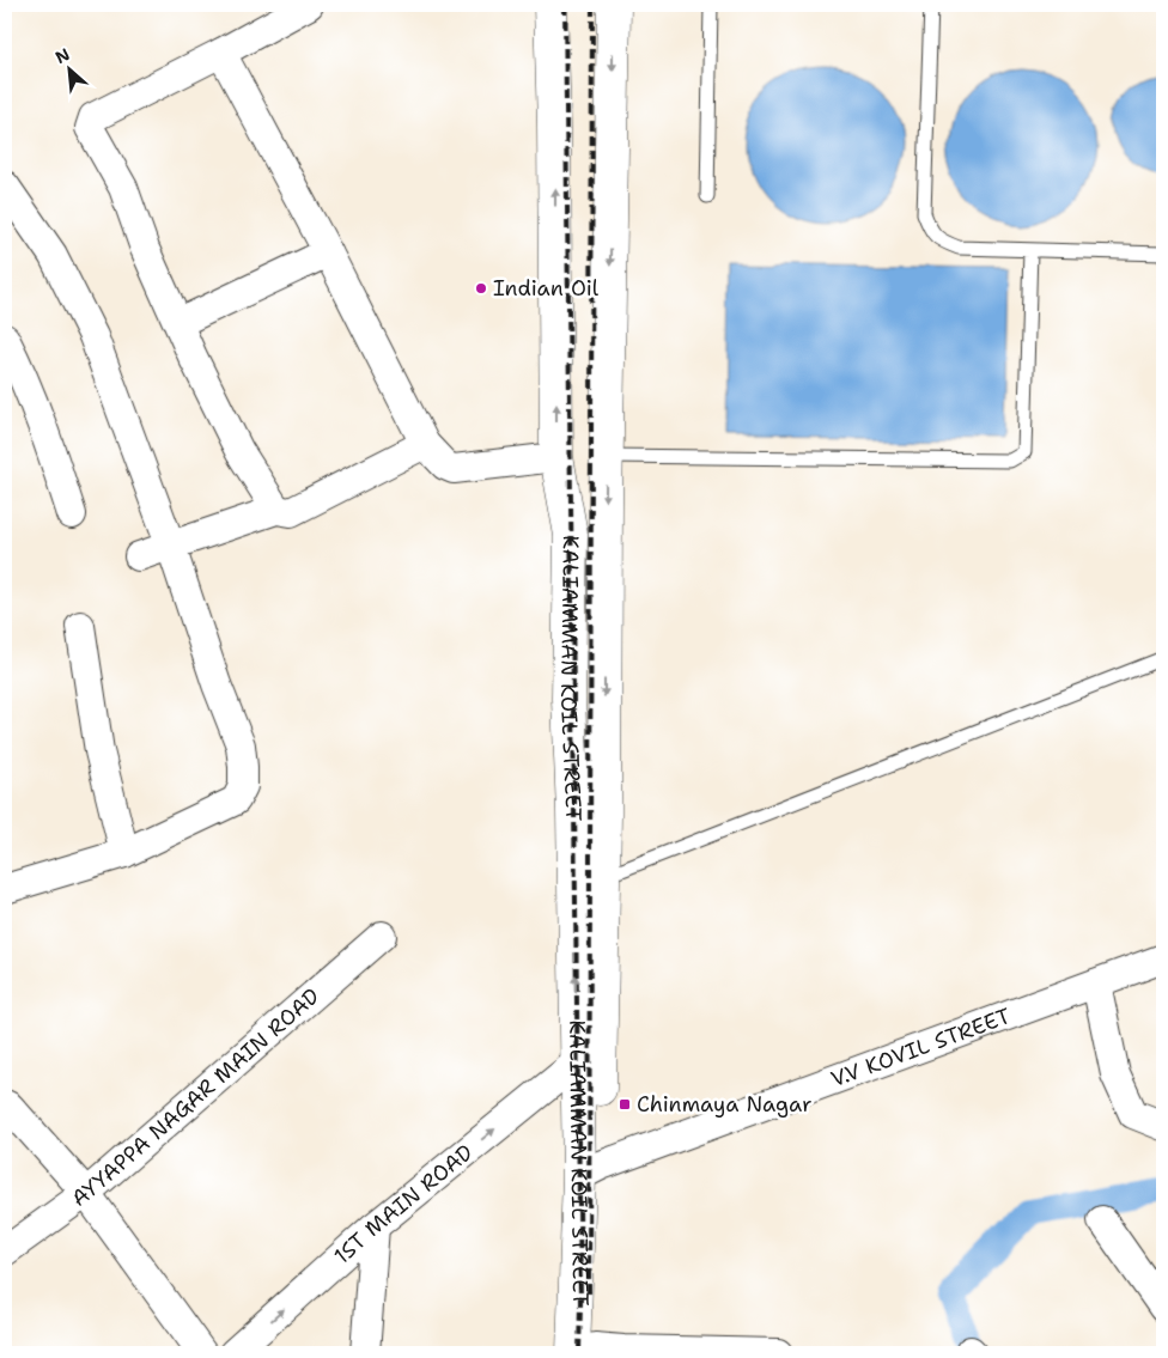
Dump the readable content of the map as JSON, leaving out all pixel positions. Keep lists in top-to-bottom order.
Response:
{
  "streets": {
    "main road": ["KALIAMMAN KOIL STREET"],
    "street": ["V.V KOVIL STREET", "AYYAPPA NAGAR MAIN ROAD", "1ST MAIN ROAD"]
  },
  "crossings": [
    ["KALIAMMAN KOIL STREET", "V.V KOVIL STREET"],
    ["KALIAMMAN KOIL STREET", "1ST MAIN ROAD"]
  ],
  "one_way": ["1ST MAIN ROAD"],
  "places": {
    "other": ["Indian Oil"],
    "transit": ["Chinmaya Nagar"]
  },
  "north": "top left"
}
